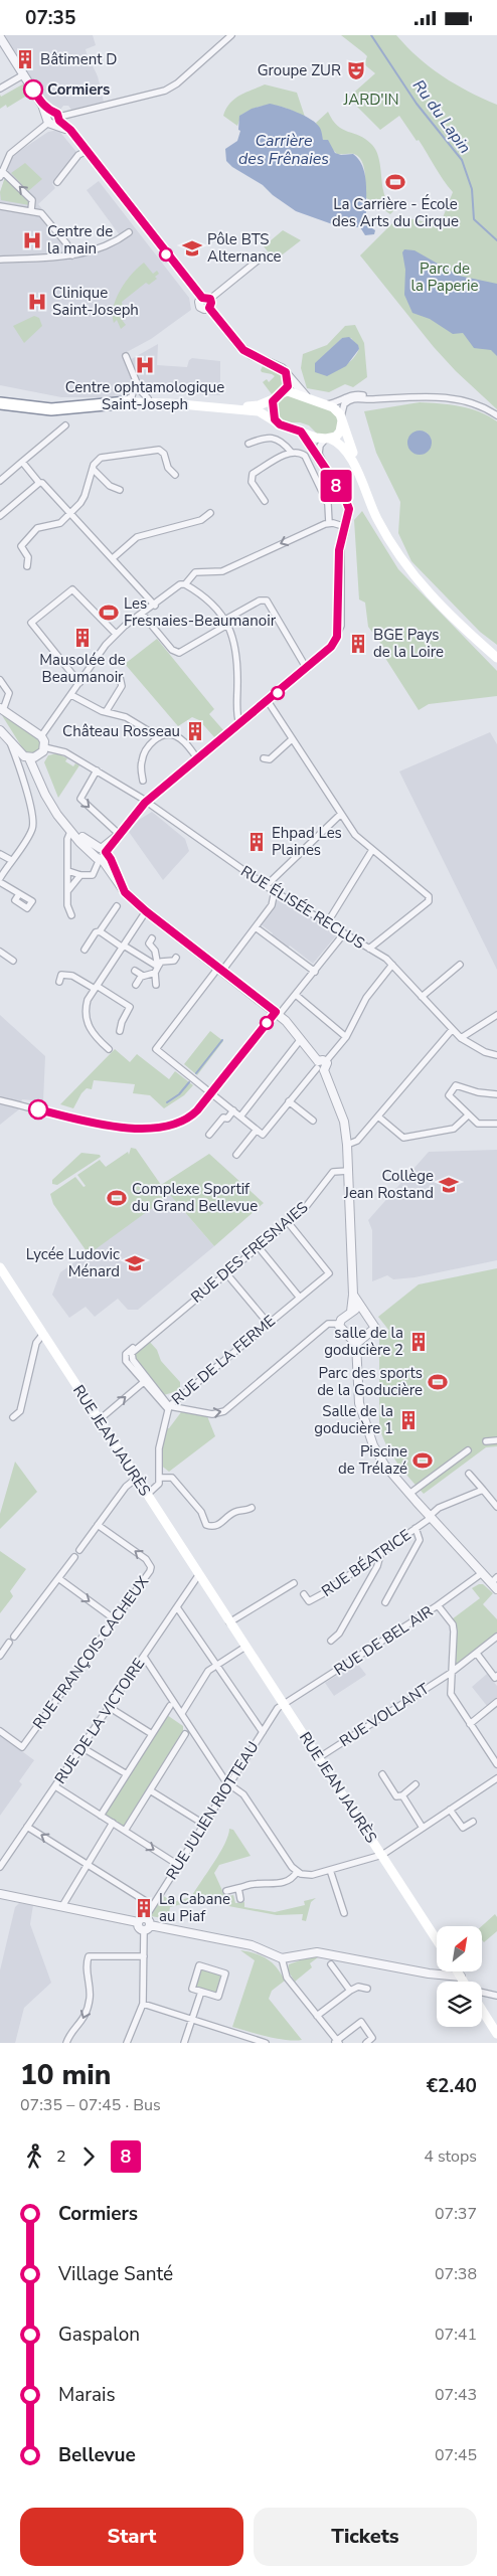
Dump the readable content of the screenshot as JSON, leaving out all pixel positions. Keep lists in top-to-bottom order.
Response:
{
  "streets": {
    "main road": ["RUE JEAN JAURÈS"],
    "street": [
      "RUE ÉLISÉE RECLUS",
      "RUE DES FRESNAIES",
      "RUE DE LA FERME",
      "RUE BÉATRICE",
      "RUE DE BEL AIR",
      "RUE FRANÇOIS CACHEUX",
      "RUE VOLLANT",
      "RUE DE LA VICTOIRE",
      "RUE JULIEN RIOTTEAU"
    ]
  },
  "crossings": [
    ["RUE DES FRESNAIES", "RUE DE LA FERME"],
    ["RUE JEAN JAURÈS", "RUE DE BEL AIR"],
    ["RUE JEAN JAURÈS", "RUE VOLLANT"],
    ["RUE JEAN JAURÈS", "RUE DE LA VICTOIRE"],
    ["RUE JEAN JAURÈS", "RUE JULIEN RIOTTEAU"],
    ["RUE DE BEL AIR", "RUE JULIEN RIOTTEAU"]
  ],
  "water": ["Ru du Lapin", "Carrière des Frênaies"],
  "parks": ["JARD'IN", "Parc de la Paperie"],
  "places": {
    "building": [
      "Bâtiment D",
      "Mausolée de Beaumanoir",
      "BGE Pays de la Loire",
      "Château Rosseau",
      "Ehpad Les Plaines",
      "salle de la goducière 2",
      "Salle de la goducière 1",
      "La Cabane au Piaf"
    ],
    "theatre": ["Groupe ZUR"],
    "other": ["Cormiers"],
    "sports": [
      "La Carrière - École des Arts du Cirque",
      "Les Fresnaies-Beaumanoir",
      "Complexe Sportif du Grand Bellevue",
      "Parc des sports de la Goducière",
      "Piscine de Trélazé"
    ],
    "hospital": ["Centre de la main", "Clinique Saint-Joseph", "Centre ophtamologique Saint-Joseph"],
    "school or university": ["Pôle BTS Alternance", "Collège Jean Rostand", "Lycée Ludovic Ménard"]
  },
  "lines": ["bus line 8"],
  "north": "top right",
  "page": {
    "status": "07:35",
    "on_map": "8",
    "heading": ["10 min", "07:35 – 07:45 · Bus", "€2.40"],
    "legs": ["2", "8", "4 stops"],
    "list": [
      {
        "name": "Cormiers",
        "value": "07:37"
      },
      {
        "name": "Village Santé",
        "value": "07:38"
      },
      {
        "name": "Gaspalon",
        "value": "07:41"
      },
      {
        "name": "Marais",
        "value": "07:43"
      },
      {
        "name": "Bellevue",
        "value": "07:45"
      }
    ],
    "buttons": ["Start", "Tickets"]
  }
}
